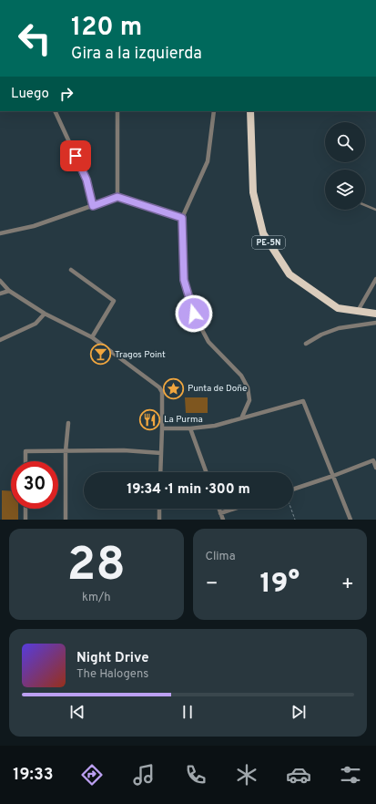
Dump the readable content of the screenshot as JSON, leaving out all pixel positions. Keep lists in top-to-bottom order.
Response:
{
  "streets": {
    "highway": ["PE-5N"]
  },
  "places": {
    "bar": ["Tragos Point"],
    "place": ["Punta de Doñe"],
    "restaurant": ["La Purma"]
  },
  "page": {
    "turn": ["120 m", "Gira a la izquierda"],
    "then": "Luego",
    "limit": "30",
    "trip": "19:34 · 1 min · 300 m",
    "tile": [
      ["28", "km/h"],
      "Clima"
    ],
    "heat": ["−", "19°", "+"],
    "song": ["Night Drive", "The Halogens"],
    "tabs": "19:33"
  }
}
